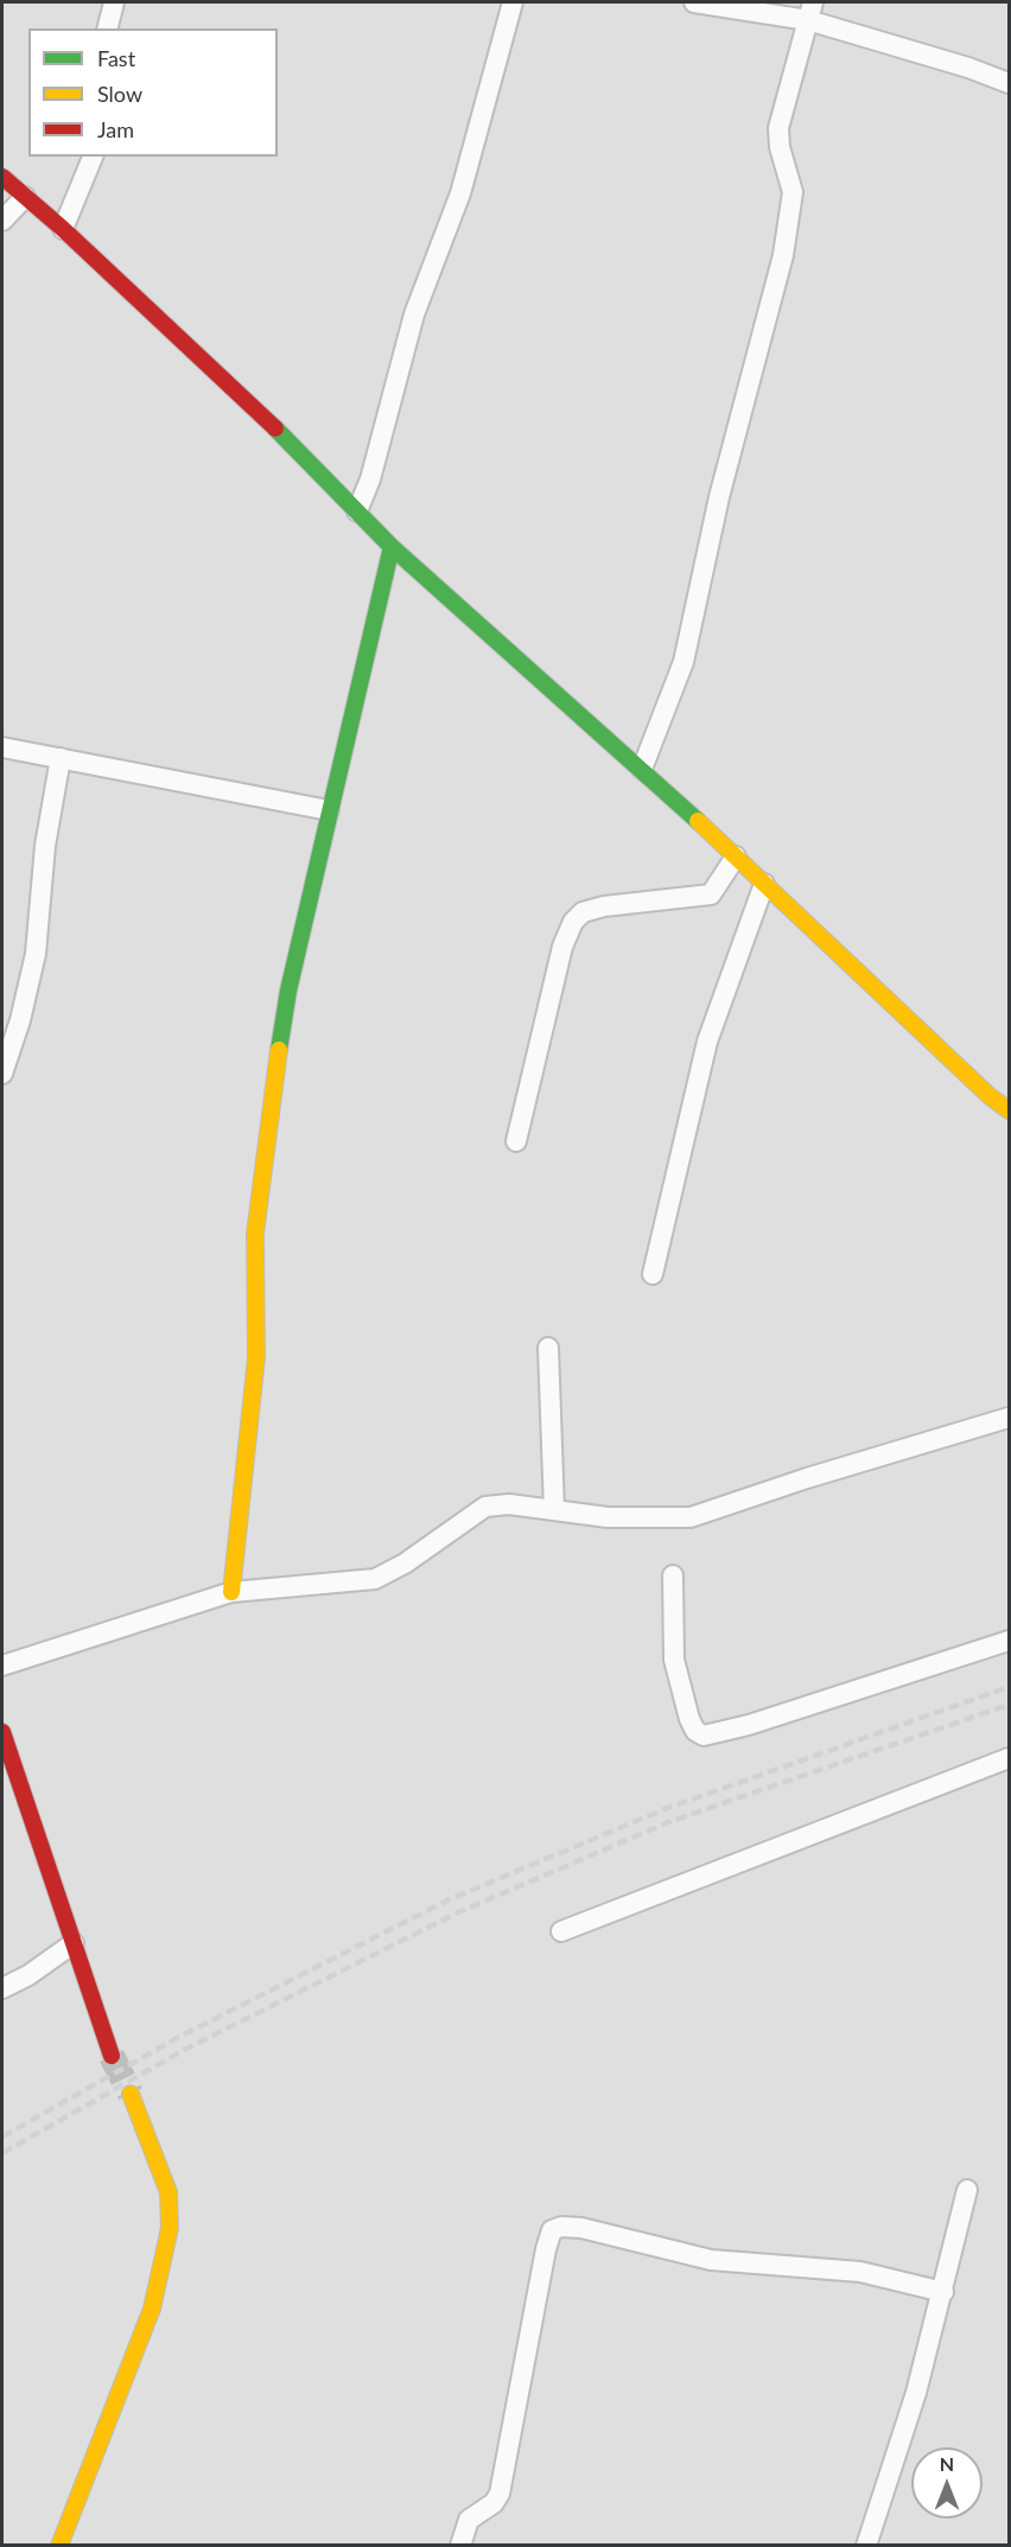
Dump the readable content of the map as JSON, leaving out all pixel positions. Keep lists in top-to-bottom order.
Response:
{
  "legend": ["Fast", "Slow", "Jam"],
  "north": "top"
}
